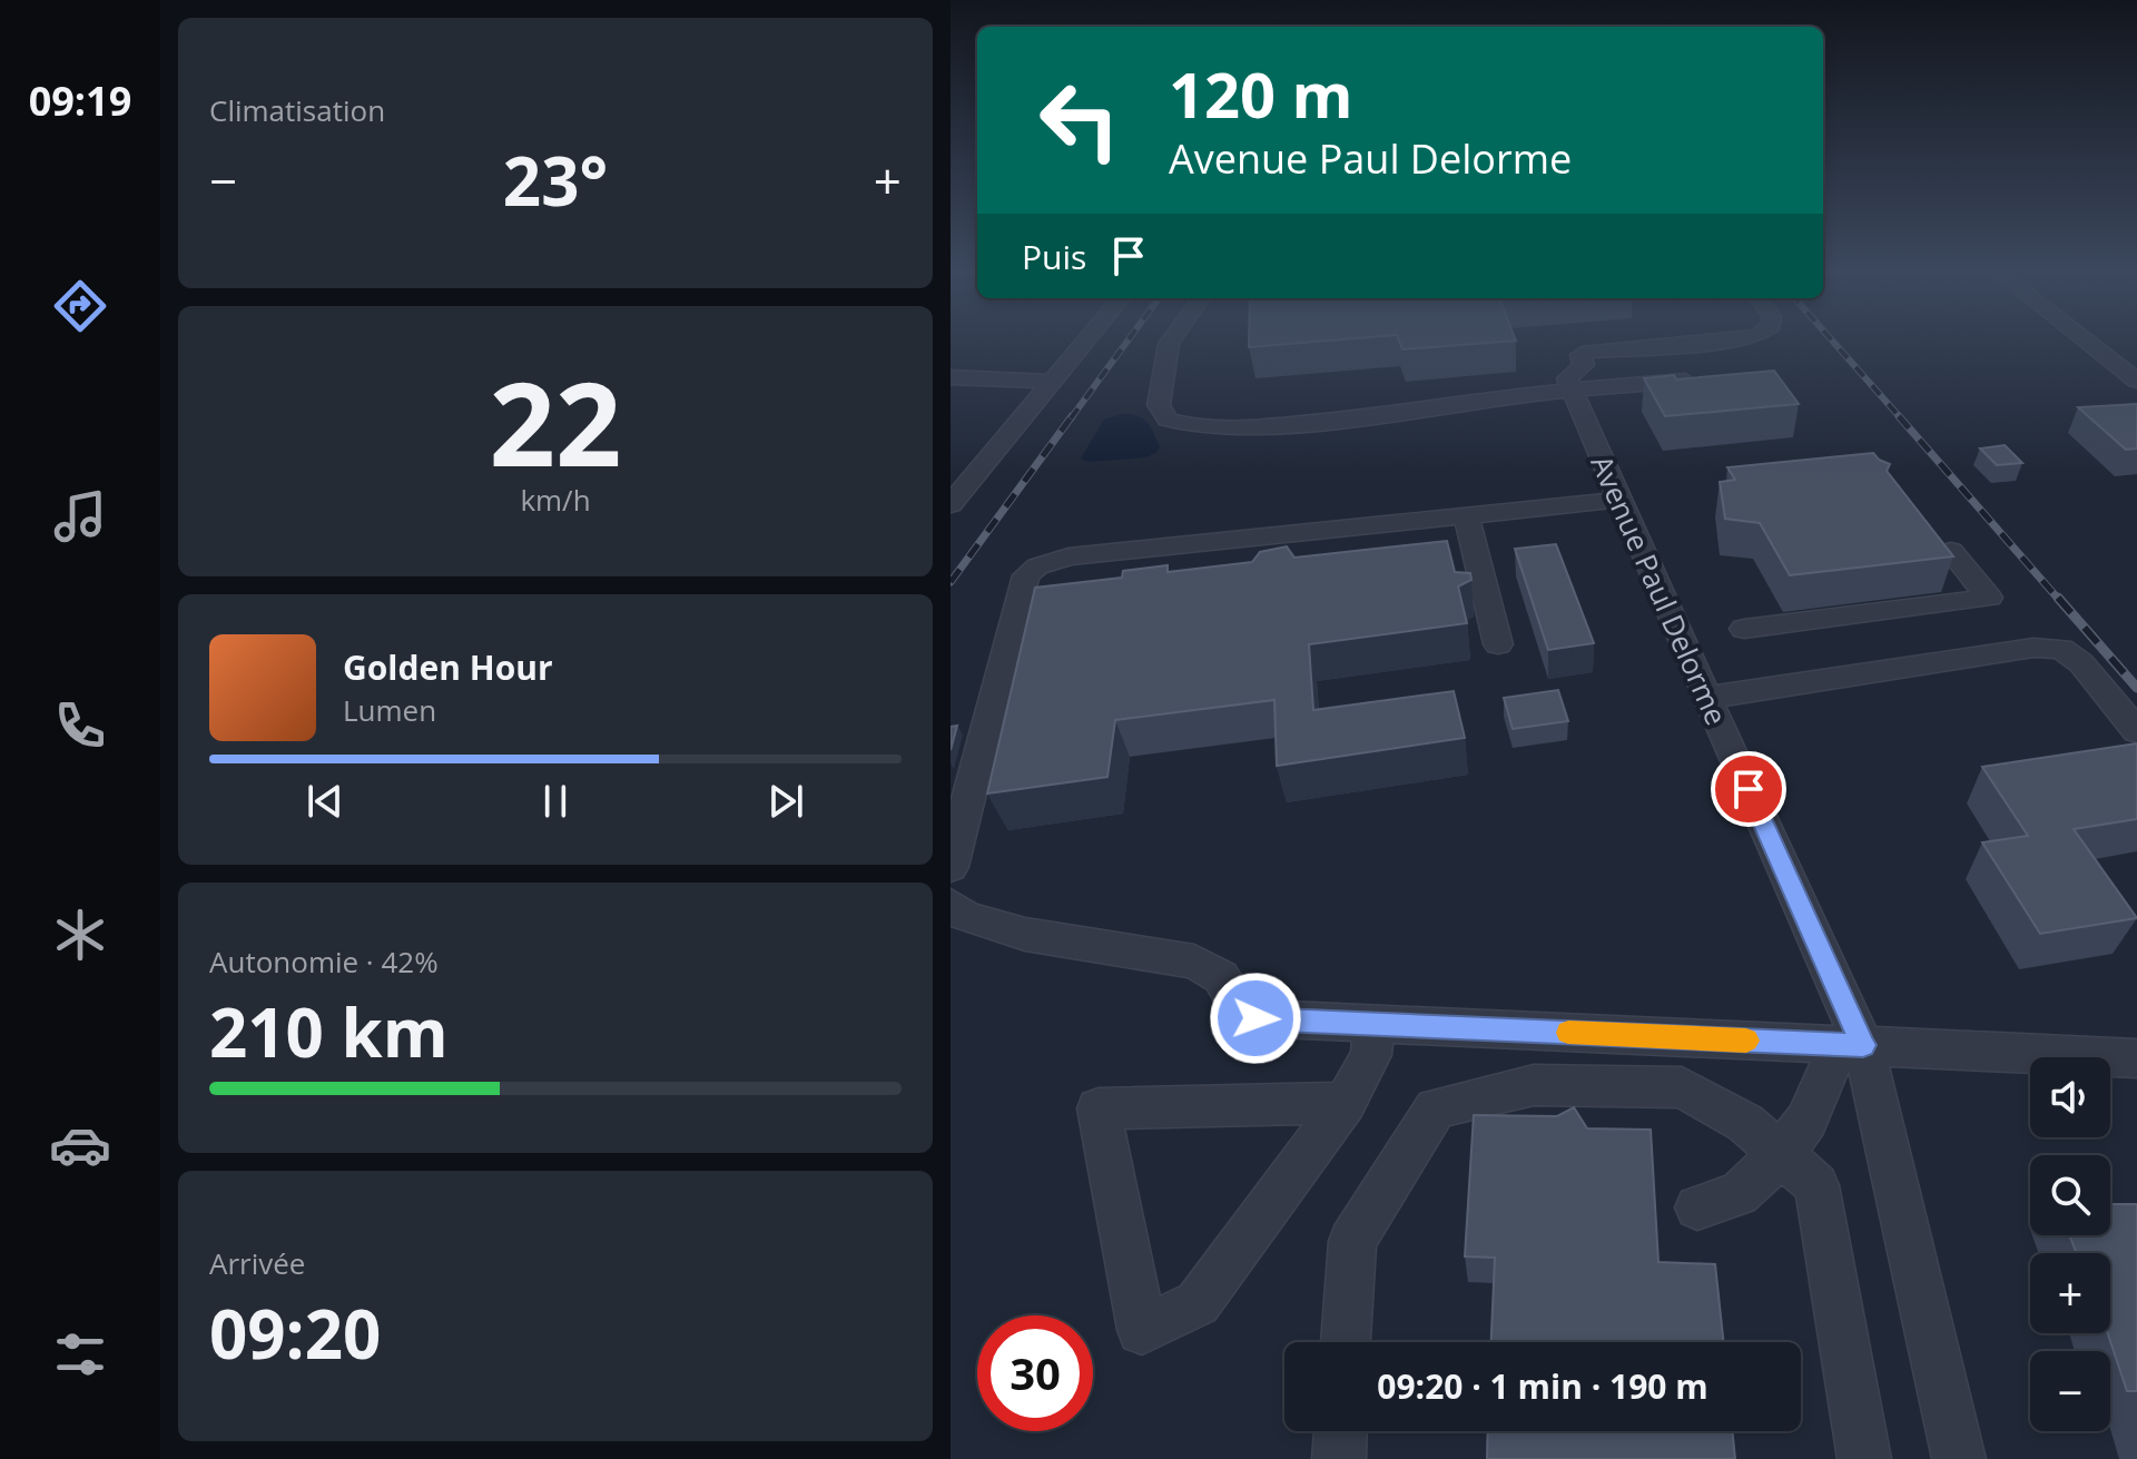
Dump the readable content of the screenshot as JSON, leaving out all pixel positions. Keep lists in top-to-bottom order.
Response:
{
  "streets": {
    "street": ["Avenue Paul Delorme"]
  },
  "page": {
    "tabs": "09:19",
    "tile": [
      "Climatisation",
      ["22", "km/h"],
      ["Autonomie · 42%", "210 km"],
      ["Arrivée", "09:20"]
    ],
    "turn": ["120 m", "Avenue Paul Delorme"],
    "heat": ["−", "23°", "+"],
    "then": "Puis",
    "song": ["Golden Hour", "Lumen"],
    "map_buttons": ["+", "−"],
    "limit": "30",
    "trip": "09:20 · 1 min · 190 m"
  }
}
